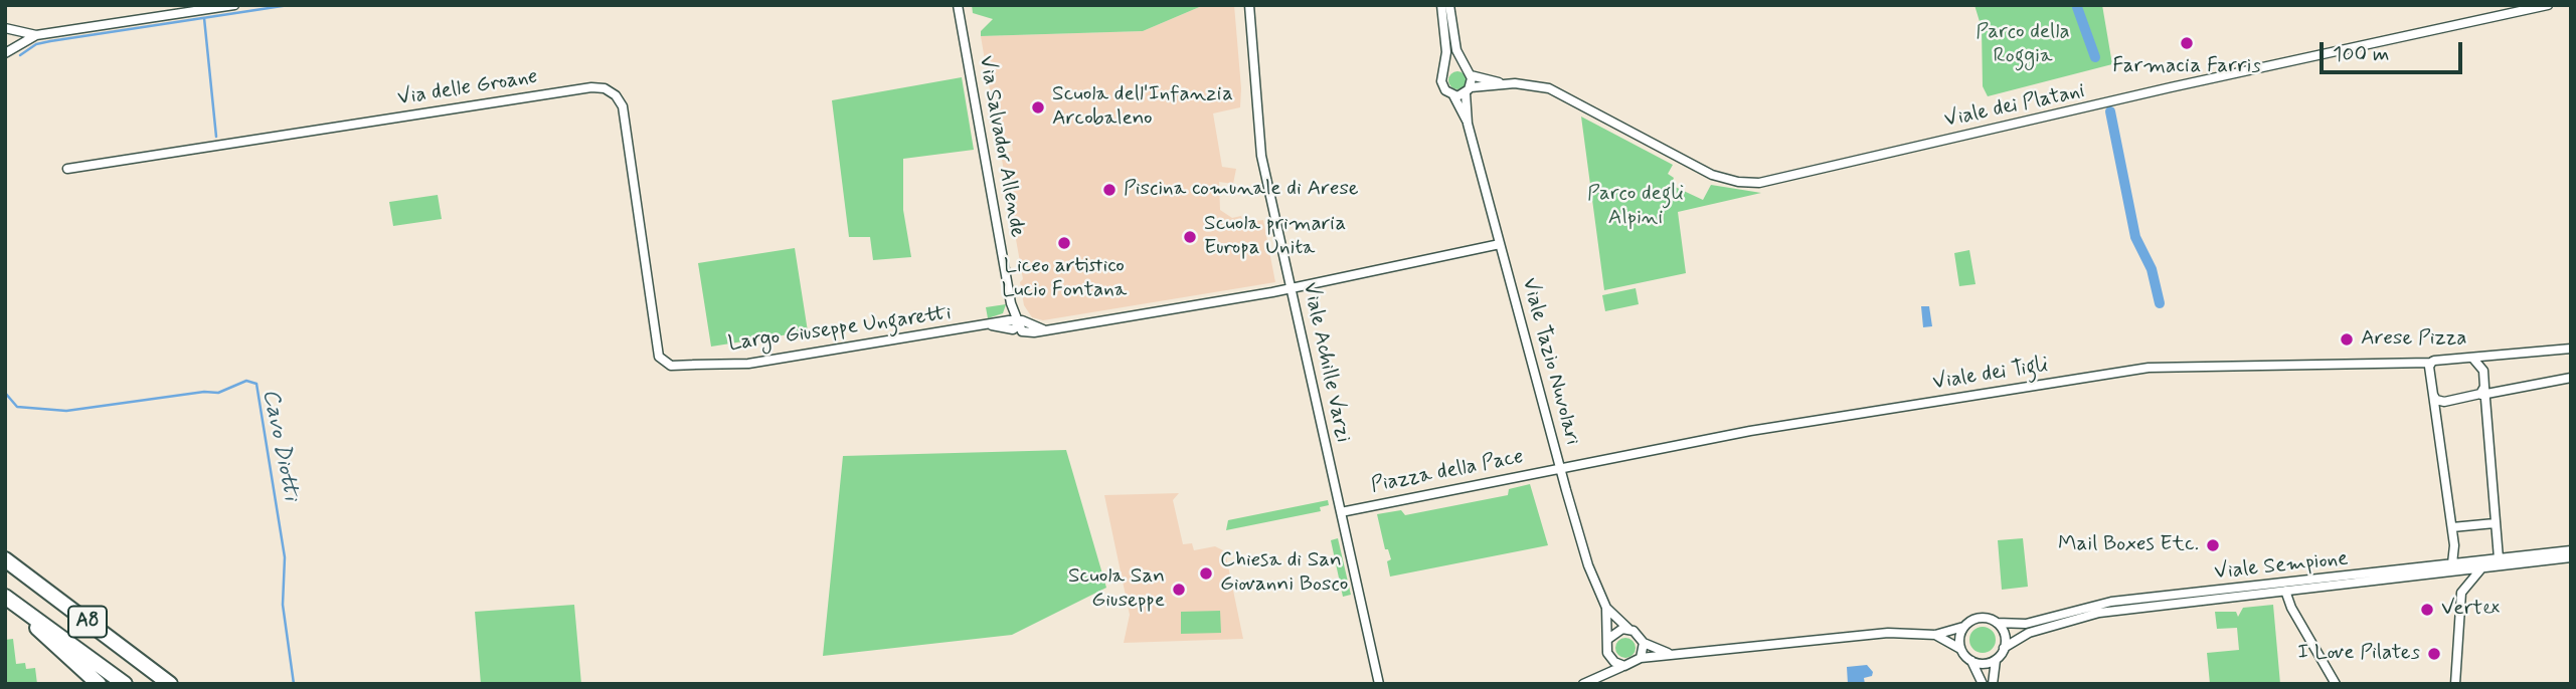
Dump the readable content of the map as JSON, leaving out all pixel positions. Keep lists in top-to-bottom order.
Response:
{
  "streets": {
    "highway": ["A8"],
    "street": [
      "Via delle Groane",
      "Viale dei Platani",
      "Via Salvador Allende",
      "Largo Giuseppe Ungaretti",
      "Viale Tazio Nuvolari",
      "Viale Achille Varzi",
      "Viale dei Tigli",
      "Piazza della Pace",
      "Viale Sempione"
    ]
  },
  "crossings": [
    ["Via delle Groane", "Largo Giuseppe Ungaretti"],
    ["Viale dei Platani", "Viale Tazio Nuvolari"],
    ["Via Salvador Allende", "Largo Giuseppe Ungaretti"],
    ["Viale Tazio Nuvolari", "Viale dei Tigli"],
    ["Viale Tazio Nuvolari", "Piazza della Pace"],
    ["Viale Achille Varzi", "Piazza della Pace"],
    ["Viale dei Tigli", "Piazza della Pace"]
  ],
  "water": ["Cavo Diotti"],
  "parks": ["Parco della Roggia", "Parco degli Alpini"],
  "places": [
    "Farmacia Farris",
    "Scuola dell'Infanzia Arcobaleno",
    "Piscina comunale di Arese",
    "Scuola primaria Europa Unita",
    "Liceo artistico Lucio Fontana",
    "Arese Pizza",
    "Mail Boxes Etc.",
    "Chiesa di San Giovanni Bosco",
    "Scuola San Giuseppe",
    "Vertex",
    "I Love Pilates"
  ],
  "scale_bar": "100 m"
}
